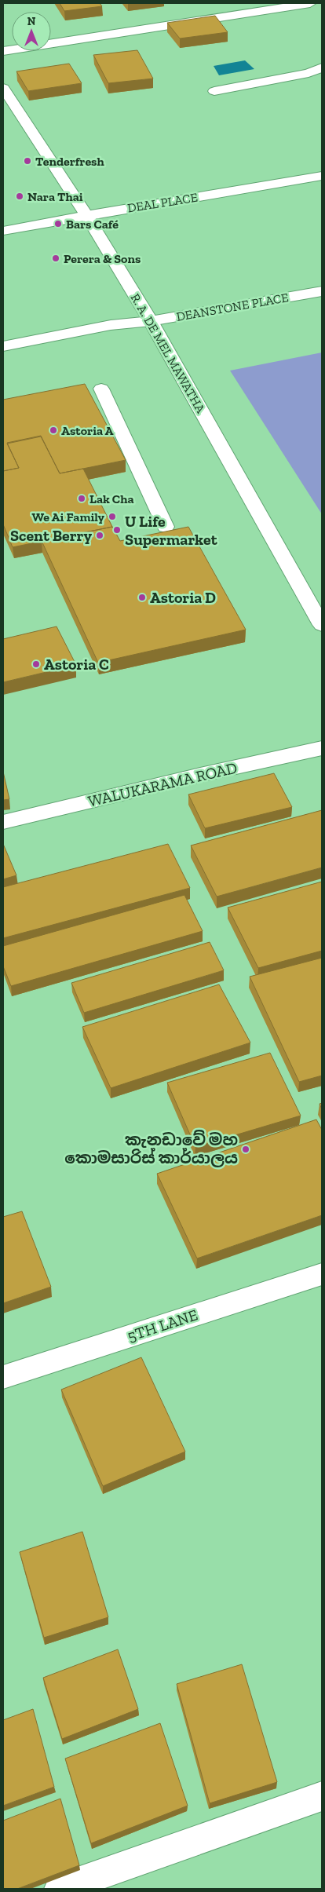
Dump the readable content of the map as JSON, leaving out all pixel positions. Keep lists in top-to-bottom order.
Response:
{
  "streets": {
    "main road": [
      "DEAL PLACE",
      "DEANSTONE PLACE",
      "R. A. DE MEL MAWATHA",
      "WALUKARAMA ROAD",
      "5TH LANE"
    ]
  },
  "crossings": [
    ["DEAL PLACE", "R. A. DE MEL MAWATHA"],
    ["DEANSTONE PLACE", "R. A. DE MEL MAWATHA"]
  ],
  "places": [
    "Tenderfresh",
    "Nara Thai",
    "Bars Café",
    "Perera & Sons",
    "Astoria A",
    "Lak Cha",
    "We Ai Family",
    "U Life Supermarket",
    "Scent Berry",
    "Astoria D",
    "Astoria C",
    "කැනඩාවේ මහ කොමසාරිස් කාර්යාලය"
  ],
  "north": "top"
}
